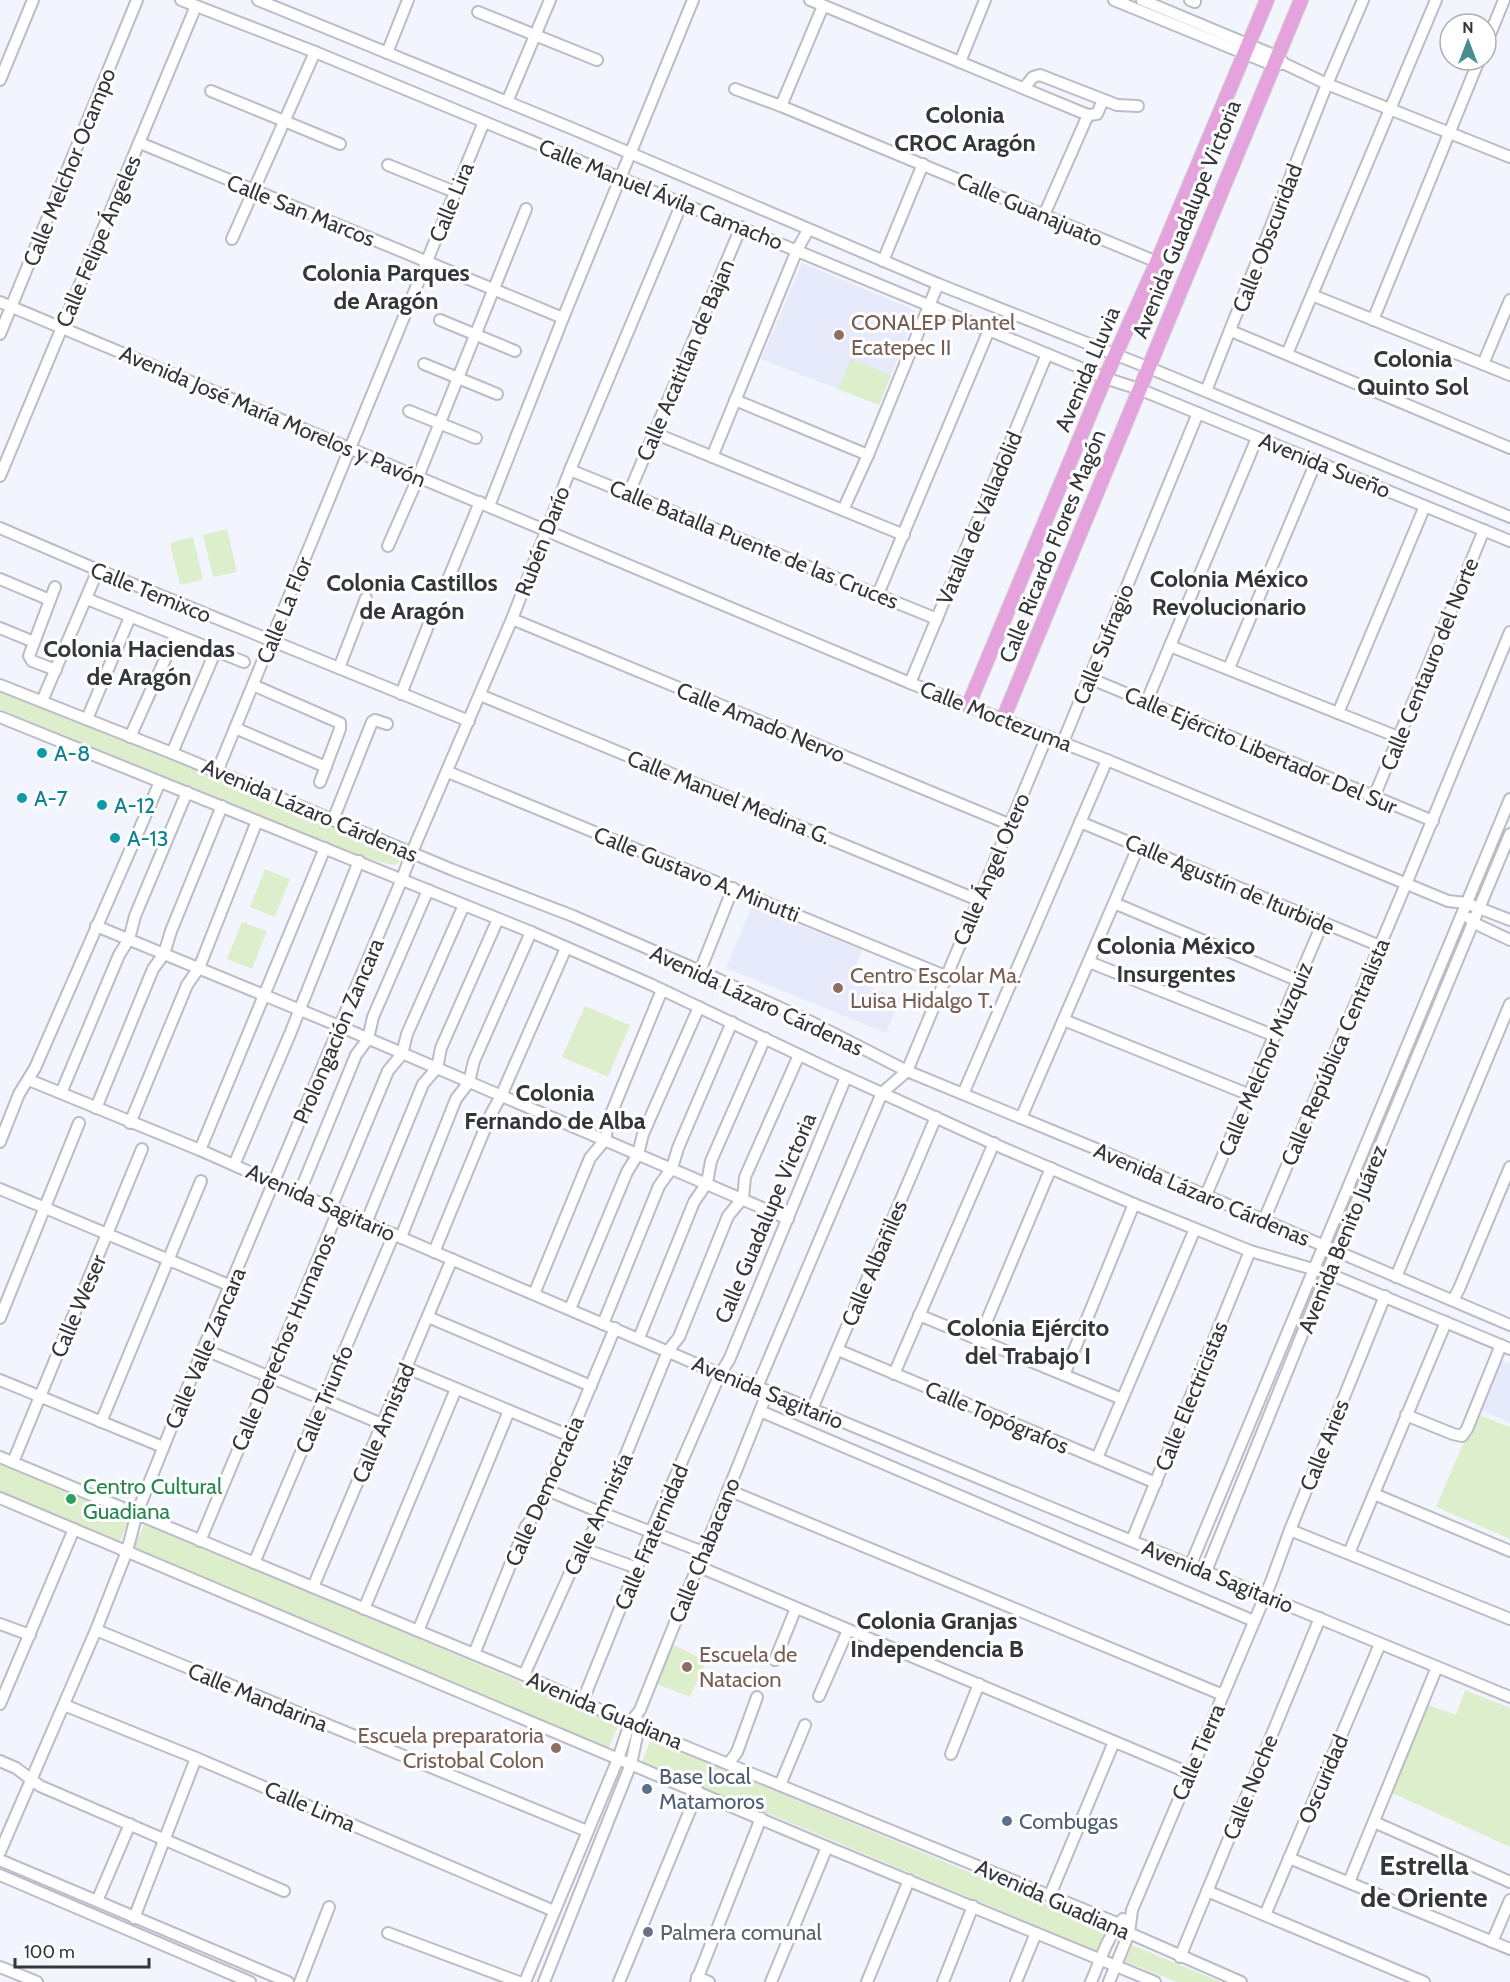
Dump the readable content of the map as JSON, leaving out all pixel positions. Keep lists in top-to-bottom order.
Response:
{
  "streets": {
    "main road": ["Avenida Guadalupe Victoria", "Avenida Lluvia", "Calle Ricardo Flores Magón"],
    "street": [
      "Calle Melchor Ocampo",
      "Calle Manuel Ávila Camacho",
      "Calle Lira",
      "Calle Guanajuato",
      "Calle San Marcos",
      "Calle Obscuridad",
      "Calle Felipe Ángeles",
      "Calle Acatitlan de Bajan",
      "Avenida José María Morelos y Pavón",
      "Avenida Sueño",
      "Vatalla de Valladolid",
      "Rubén Darío",
      "Calle Batalla Puente de las Cruces",
      "Calle Temixco",
      "Calle La Flor",
      "Calle Sufragio",
      "Calle Centauro del Norte",
      "Calle Moctezuma",
      "Calle Amado Nervo",
      "Calle Ejército Libertador Del Sur",
      "Calle Manuel Medina G.",
      "Avenida Lázaro Cárdenas",
      "Calle Ángel Otero",
      "Calle Gustavo A. Minutti",
      "Calle Agustín de Iturbide",
      "Prolongación Zancara",
      "Calle República Centralista",
      "Calle Melchor Múzquiz",
      "Avenida Sagitario",
      "Calle Guadalupe Victoria",
      "Avenida Benito Juárez",
      "Calle Albañiles",
      "Calle Weser",
      "Calle Derechos Humanos",
      "Calle Valle Zancara",
      "Calle Electricistas",
      "Calle Triunfo",
      "Calle Topógrafos",
      "Calle Amistad",
      "Calle Aries",
      "Calle Democracia",
      "Calle Amnistía",
      "Calle Fraternidad",
      "Calle Chabacano",
      "Calle Mandarina",
      "Avenida Guadiana",
      "Calle Tierra",
      "Oscuridad",
      "Calle Noche",
      "Calle Lima"
    ]
  },
  "crossings": [
    ["Calle Melchor Ocampo", "Avenida José María Morelos y Pavón"],
    ["Calle Manuel Ávila Camacho", "Calle Lira"],
    ["Calle Manuel Ávila Camacho", "Avenida Guadalupe Victoria"],
    ["Calle Manuel Ávila Camacho", "Calle Felipe Ángeles"],
    ["Calle Manuel Ávila Camacho", "Calle Acatitlan de Bajan"],
    ["Calle Manuel Ávila Camacho", "Avenida Lluvia"],
    ["Calle Manuel Ávila Camacho", "Avenida Sueño"],
    ["Calle Manuel Ávila Camacho", "Vatalla de Valladolid"],
    ["Calle Manuel Ávila Camacho", "Rubén Darío"],
    ["Calle Manuel Ávila Camacho", "Calle Ricardo Flores Magón"],
    ["Calle Lira", "Calle San Marcos"],
    ["Calle Lira", "Avenida José María Morelos y Pavón"],
    ["Calle Lira", "Calle La Flor"],
    ["Calle Guanajuato", "Avenida Lluvia"],
    ["Calle San Marcos", "Calle Felipe Ángeles"],
    ["Avenida Guadalupe Victoria", "Avenida Sueño"],
    ["Avenida Guadalupe Victoria", "Calle Ricardo Flores Magón"],
    ["Calle Obscuridad", "Avenida Sueño"],
    ["Calle Felipe Ángeles", "Avenida José María Morelos y Pavón"],
    ["Calle Acatitlan de Bajan", "Calle Batalla Puente de las Cruces"],
    ["Avenida Lluvia", "Calle Moctezuma"],
    ["Avenida José María Morelos y Pavón", "Rubén Darío"],
    ["Avenida José María Morelos y Pavón", "Calle La Flor"],
    ["Avenida José María Morelos y Pavón", "Calle Moctezuma"],
    ["Avenida Sueño", "Calle Ricardo Flores Magón"],
    ["Avenida Sueño", "Calle Sufragio"],
    ["Avenida Sueño", "Calle Centauro del Norte"],
    ["Vatalla de Valladolid", "Calle Batalla Puente de las Cruces"],
    ["Vatalla de Valladolid", "Calle Moctezuma"],
    ["Rubén Darío", "Calle Batalla Puente de las Cruces"],
    ["Rubén Darío", "Calle Temixco"],
    ["Rubén Darío", "Calle Moctezuma"],
    ["Rubén Darío", "Calle Amado Nervo"],
    ["Rubén Darío", "Calle Manuel Medina G."],
    ["Rubén Darío", "Avenida Lázaro Cárdenas"],
    ["Rubén Darío", "Calle Gustavo A. Minutti"],
    ["Rubén Darío", "Prolongación Zancara"],
    ["Calle Ricardo Flores Magón", "Calle Moctezuma"],
    ["Calle Temixco", "Calle La Flor"],
    ["Calle La Flor", "Avenida Lázaro Cárdenas"],
    ["Calle Sufragio", "Calle Moctezuma"],
    ["Calle Sufragio", "Calle Ejército Libertador Del Sur"],
    ["Calle Centauro del Norte", "Calle Ejército Libertador Del Sur"],
    ["Calle Moctezuma", "Calle Ángel Otero"],
    ["Calle Moctezuma", "Calle República Centralista"],
    ["Calle Moctezuma", "Avenida Benito Juárez"],
    ["Calle Amado Nervo", "Calle Ángel Otero"],
    ["Calle Ejército Libertador Del Sur", "Calle República Centralista"],
    ["Calle Manuel Medina G.", "Calle Ángel Otero"],
    ["Avenida Lázaro Cárdenas", "Calle Ángel Otero"],
    ["Avenida Lázaro Cárdenas", "Prolongación Zancara"],
    ["Avenida Lázaro Cárdenas", "Calle República Centralista"],
    ["Avenida Lázaro Cárdenas", "Calle Melchor Múzquiz"],
    ["Avenida Lázaro Cárdenas", "Calle Guadalupe Victoria"],
    ["Avenida Lázaro Cárdenas", "Avenida Benito Juárez"],
    ["Avenida Lázaro Cárdenas", "Calle Albañiles"],
    ["Avenida Lázaro Cárdenas", "Calle Electricistas"],
    ["Avenida Lázaro Cárdenas", "Calle Aries"],
    ["Calle Ángel Otero", "Calle Gustavo A. Minutti"],
    ["Calle Agustín de Iturbide", "Calle República Centralista"],
    ["Calle Agustín de Iturbide", "Calle Melchor Múzquiz"],
    ["Prolongación Zancara", "Avenida Sagitario"],
    ["Prolongación Zancara", "Calle Valle Zancara"],
    ["Avenida Sagitario", "Calle Guadalupe Victoria"],
    ["Avenida Sagitario", "Avenida Benito Juárez"],
    ["Avenida Sagitario", "Calle Albañiles"],
    ["Avenida Sagitario", "Calle Derechos Humanos"],
    ["Avenida Sagitario", "Calle Valle Zancara"],
    ["Avenida Sagitario", "Calle Electricistas"],
    ["Avenida Sagitario", "Calle Triunfo"],
    ["Avenida Sagitario", "Calle Amistad"],
    ["Avenida Sagitario", "Calle Aries"],
    ["Avenida Sagitario", "Calle Democracia"],
    ["Avenida Sagitario", "Calle Amnistía"],
    ["Avenida Sagitario", "Calle Fraternidad"],
    ["Avenida Sagitario", "Calle Chabacano"],
    ["Avenida Sagitario", "Calle Tierra"],
    ["Avenida Sagitario", "Oscuridad"],
    ["Avenida Sagitario", "Calle Noche"],
    ["Calle Guadalupe Victoria", "Calle Fraternidad"],
    ["Calle Albañiles", "Calle Topógrafos"],
    ["Calle Weser", "Avenida Guadiana"],
    ["Calle Derechos Humanos", "Avenida Guadiana"],
    ["Calle Valle Zancara", "Calle Mandarina"],
    ["Calle Valle Zancara", "Avenida Guadiana"],
    ["Calle Valle Zancara", "Calle Lima"],
    ["Calle Electricistas", "Calle Topógrafos"],
    ["Calle Triunfo", "Avenida Guadiana"],
    ["Calle Amistad", "Avenida Guadiana"],
    ["Calle Aries", "Calle Tierra"],
    ["Calle Democracia", "Avenida Guadiana"],
    ["Calle Amnistía", "Avenida Guadiana"],
    ["Calle Fraternidad", "Avenida Guadiana"],
    ["Calle Chabacano", "Calle Mandarina"],
    ["Calle Chabacano", "Avenida Guadiana"],
    ["Calle Chabacano", "Calle Lima"],
    ["Avenida Guadiana", "Calle Tierra"],
    ["Avenida Guadiana", "Calle Noche"]
  ],
  "districts": [
    "Colonia CROC Aragón",
    "Colonia Parques de Aragón",
    "Colonia Quinto Sol",
    "Colonia México Revolucionario",
    "Colonia Castillos de Aragón",
    "Colonia Haciendas de Aragón",
    "Colonia México Insurgentes",
    "Colonia Fernando de Alba",
    "Colonia Ejército del Trabajo I",
    "Colonia Granjas Independencia B",
    "Estrella de Oriente"
  ],
  "places": [
    "CONALEP Plantel Ecatepec II",
    "A-8",
    "A-7",
    "A-12",
    "A-13",
    "Centro Escolar Ma. Luisa Hidalgo T.",
    "Centro Cultural Guadiana",
    "Escuela de Natacion",
    "Escuela preparatoria Cristobal Colon",
    "Base local Matamoros",
    "Combugas",
    "Palmera comunal"
  ],
  "scale_bar": "100 m",
  "north": "top"
}
